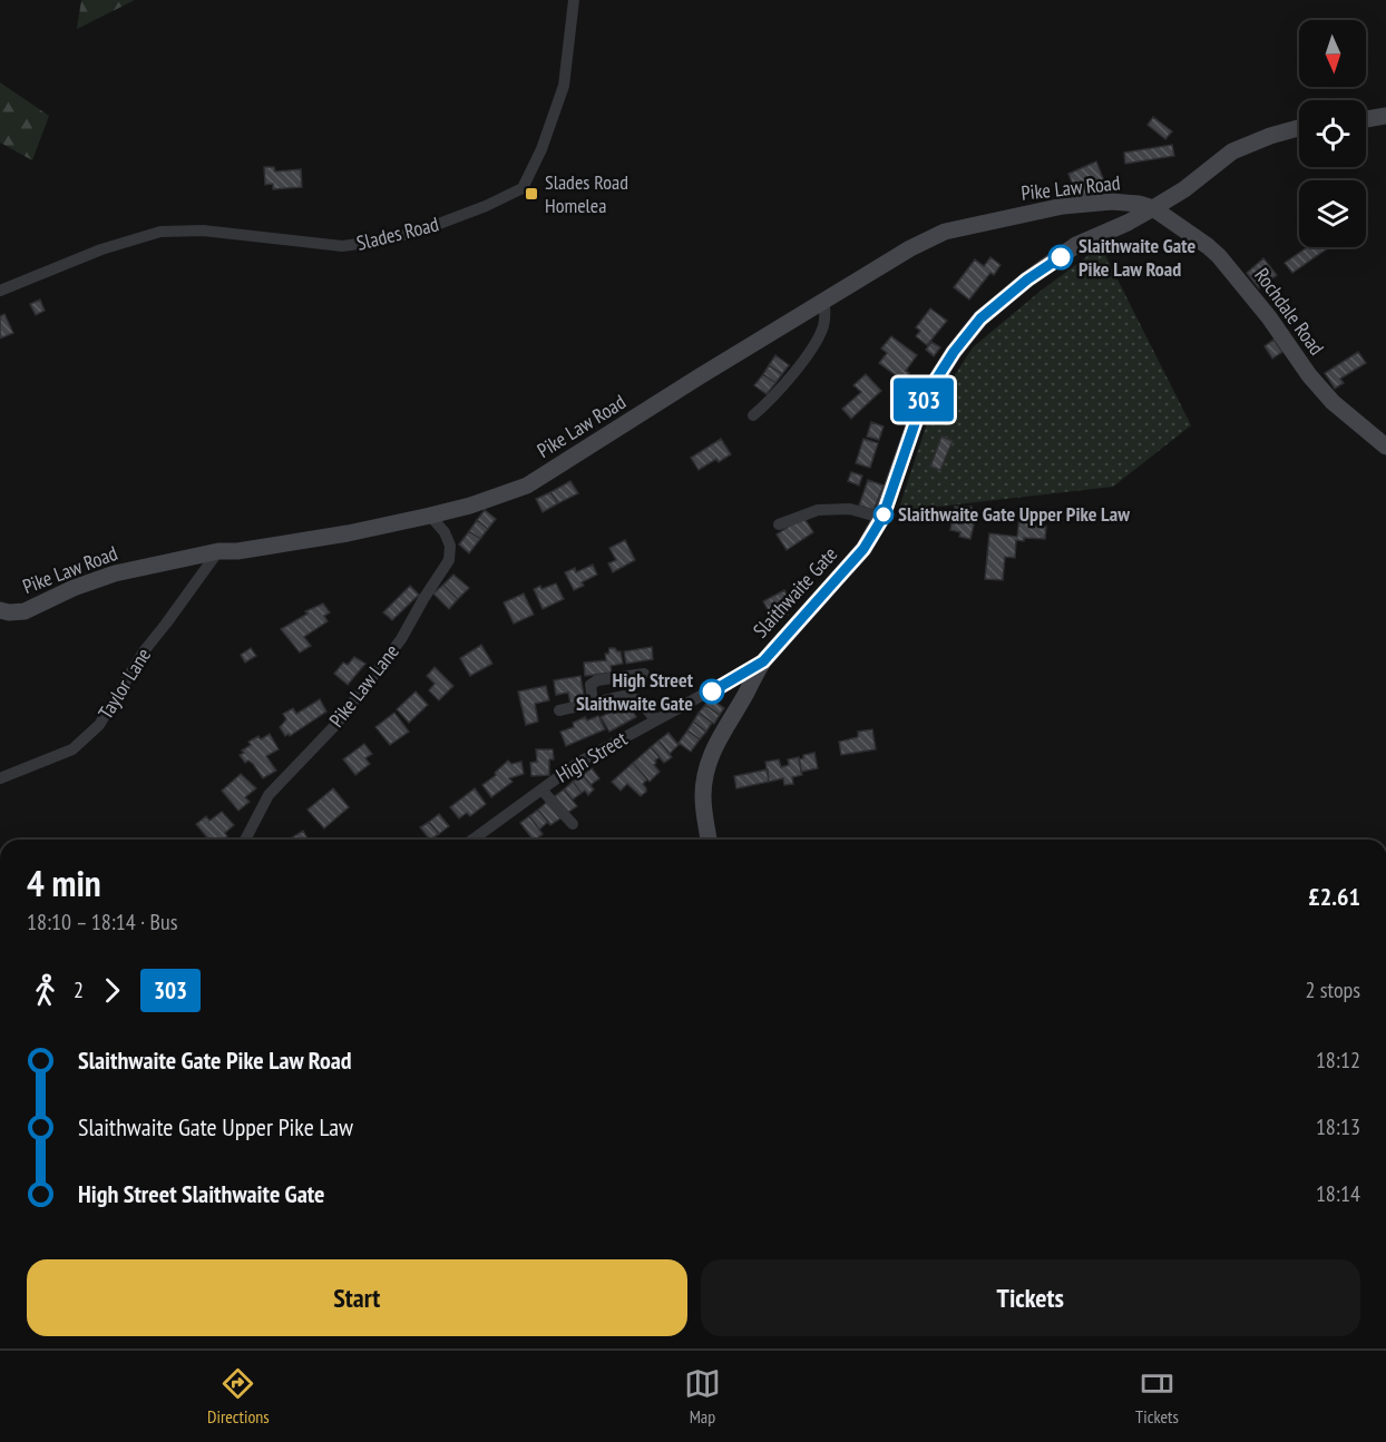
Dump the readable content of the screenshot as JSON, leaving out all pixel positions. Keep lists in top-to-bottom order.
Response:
{
  "streets": {
    "street": [
      "Pike Law Road",
      "Slades Road",
      "Rochdale Road",
      "Slaithwaite Gate",
      "Taylor Lane",
      "Pike Law Lane",
      "High Street"
    ]
  },
  "crossings": [
    ["Pike Law Road", "Rochdale Road"],
    ["Pike Law Road", "Slaithwaite Gate"],
    ["Pike Law Road", "Taylor Lane"],
    ["Pike Law Road", "Pike Law Lane"],
    ["Rochdale Road", "Slaithwaite Gate"],
    ["Slaithwaite Gate", "High Street"]
  ],
  "places": {
    "transit": ["Slades Road Homelea"],
    "other": ["Slaithwaite Gate Pike Law Road", "Slaithwaite Gate Upper Pike Law", "High Street Slaithwaite Gate"]
  },
  "lines": ["bus line 303"],
  "north": "bottom",
  "page": {
    "on_map": "303",
    "heading": ["4 min", "18:10 – 18:14 · Bus", "£2.61"],
    "legs": ["2", "303", "2 stops"],
    "list": [
      {
        "name": "Slaithwaite Gate Pike Law Road",
        "value": "18:12"
      },
      {
        "name": "Slaithwaite Gate Upper Pike Law",
        "value": "18:13"
      },
      {
        "name": "High Street Slaithwaite Gate",
        "value": "18:14"
      }
    ],
    "buttons": ["Start", "Tickets"],
    "tabs": ["Directions", "Map", "Tickets"]
  }
}
